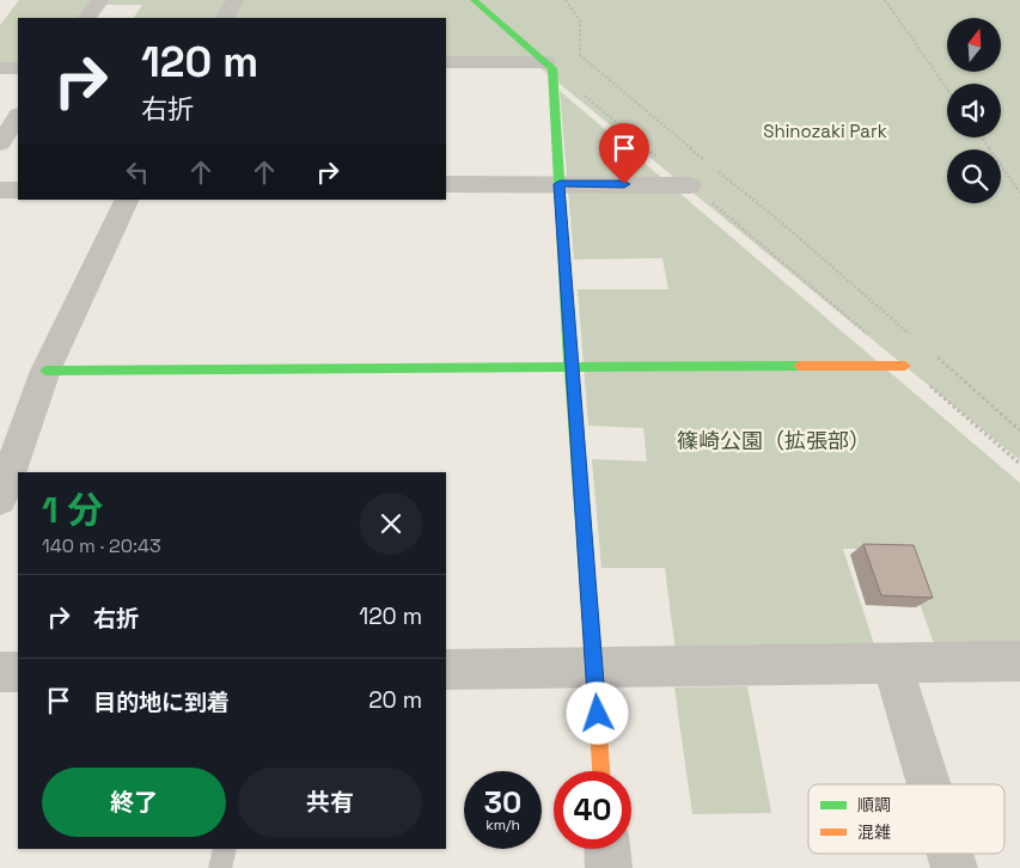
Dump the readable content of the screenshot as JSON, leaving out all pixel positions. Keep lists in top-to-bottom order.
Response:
{
  "parks": ["Shinozaki Park", "篠崎公園（拡張部）"],
  "legend": ["順調", "混雑"],
  "north": "top",
  "page": {
    "turn": ["120 m", "右折"],
    "heading": ["1 分", "140 m · 20:43"],
    "list": [
      {
        "name": "右折",
        "value": "120 m"
      },
      {
        "name": "目的地に到着",
        "value": "20 m"
      }
    ],
    "buttons": ["終了", "共有"],
    "speed": "30 km/h",
    "limit": "40"
  }
}
